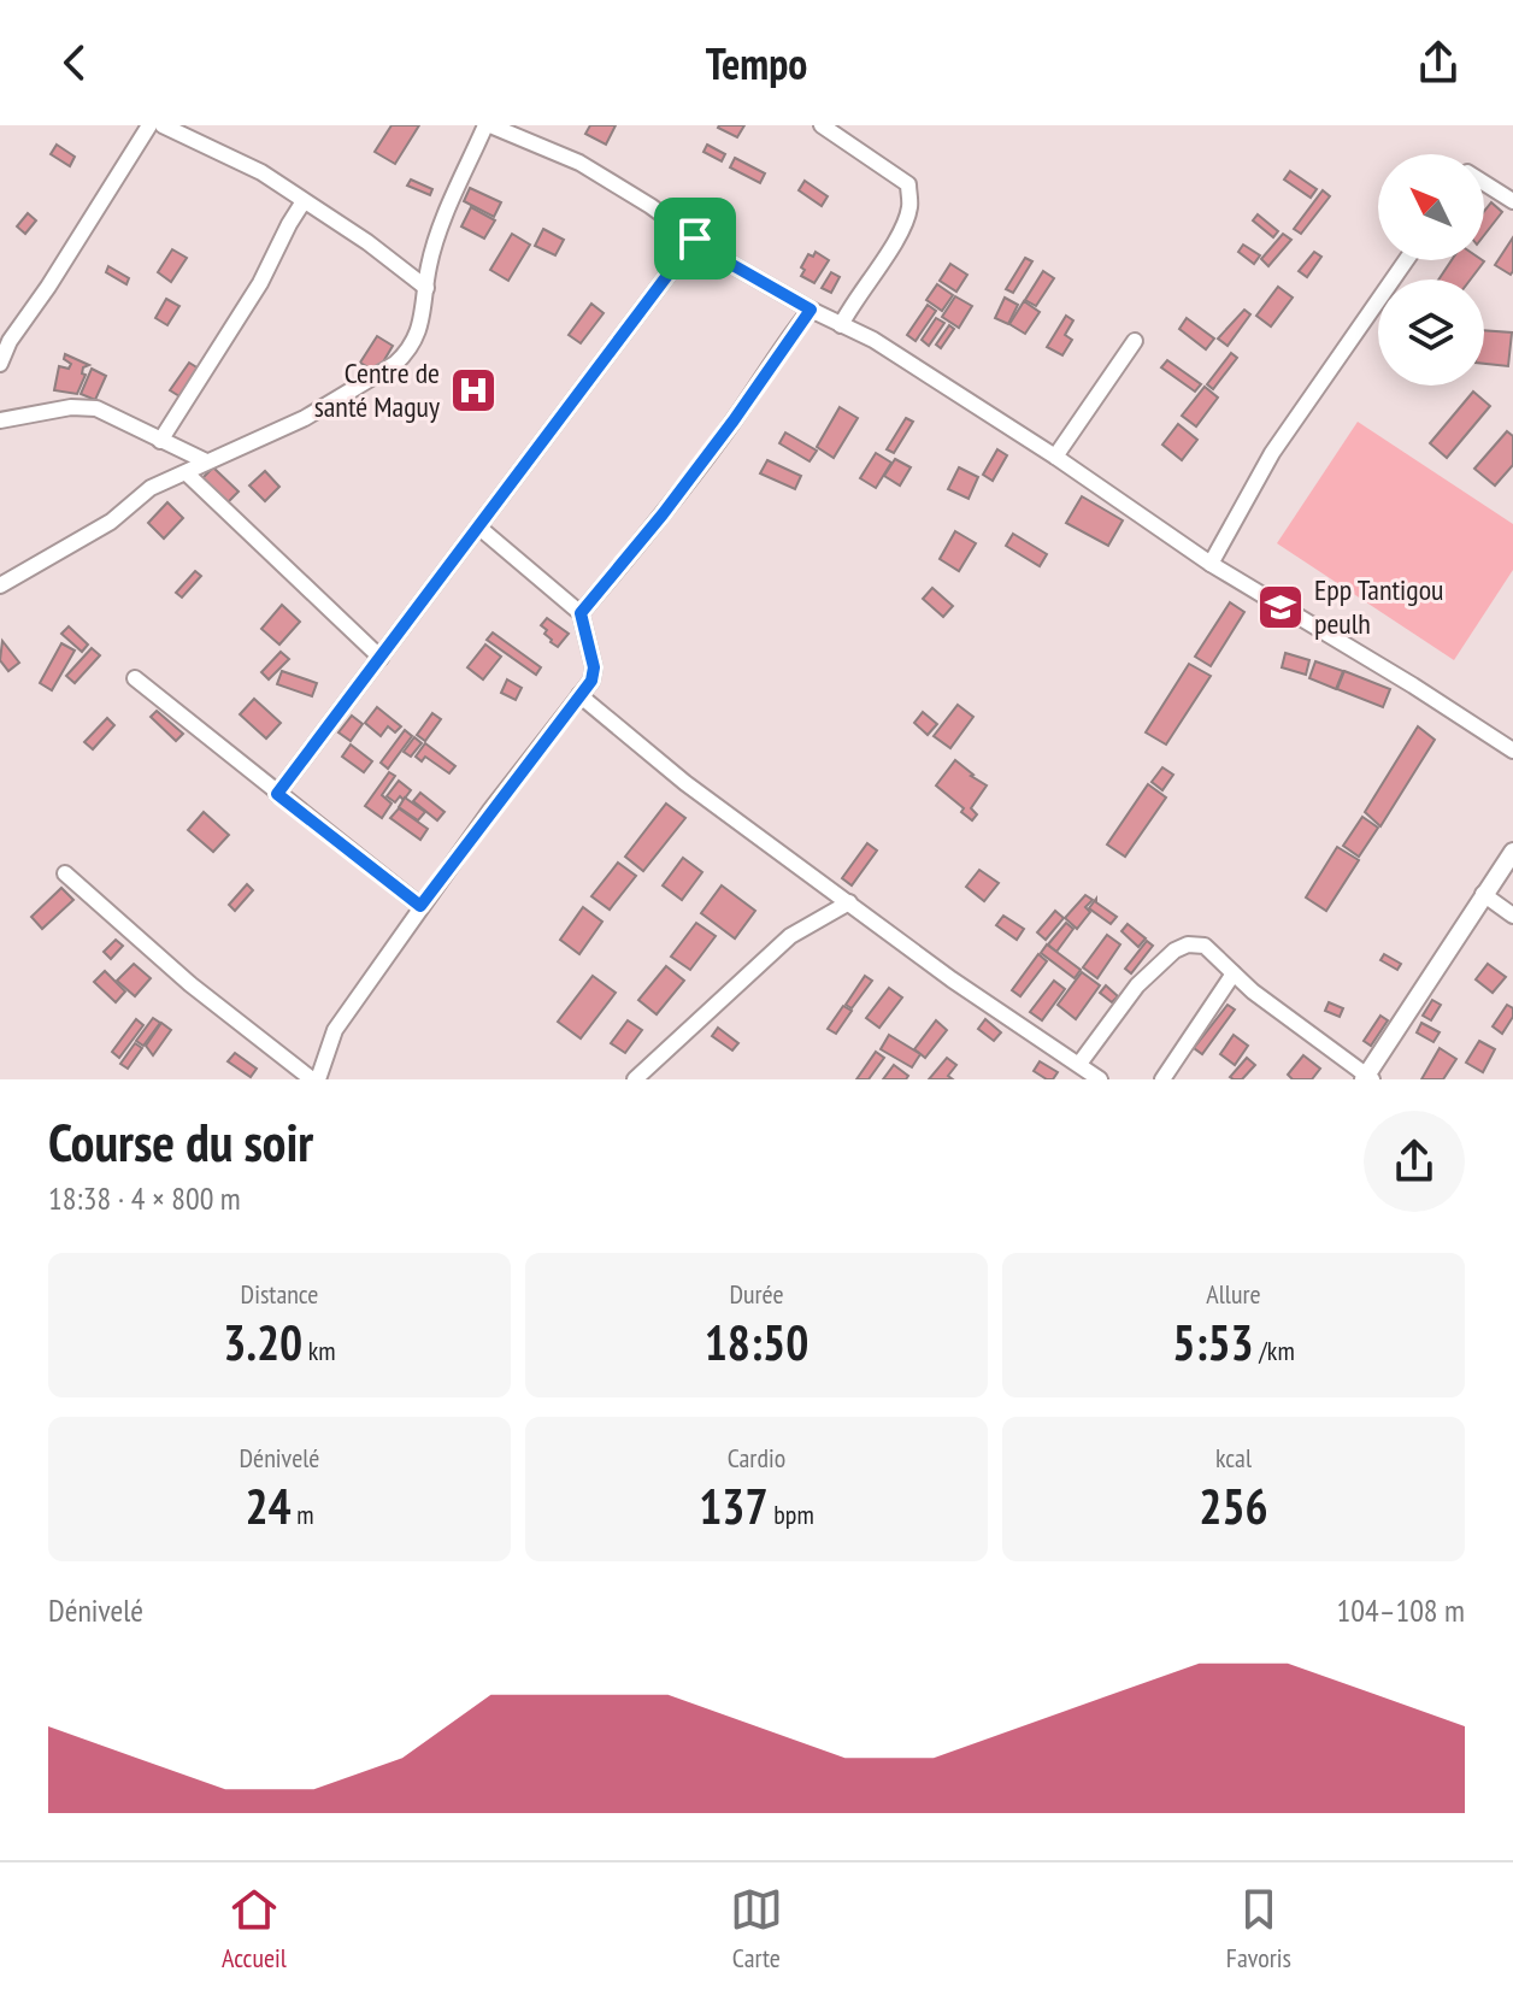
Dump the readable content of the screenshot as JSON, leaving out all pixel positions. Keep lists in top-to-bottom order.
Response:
{
  "places": {
    "hospital": ["Centre de santé Maguy"],
    "school or university": ["Epp Tantigou peulh"]
  },
  "north": "top left",
  "page": {
    "header": "Tempo",
    "heading": ["Course du soir", "18:38 · 4 × 800 m"],
    "stats": [
      ["Distance", "3.20 km"],
      ["Durée", "18:50"],
      ["Allure", "5:53 /km"],
      ["Dénivelé", "24 m"],
      ["Cardio", "137 bpm"],
      ["kcal", "256"]
    ],
    "chart": ["Dénivelé", "104–108 m"],
    "tabs": ["Accueil", "Carte", "Favoris"]
  }
}
